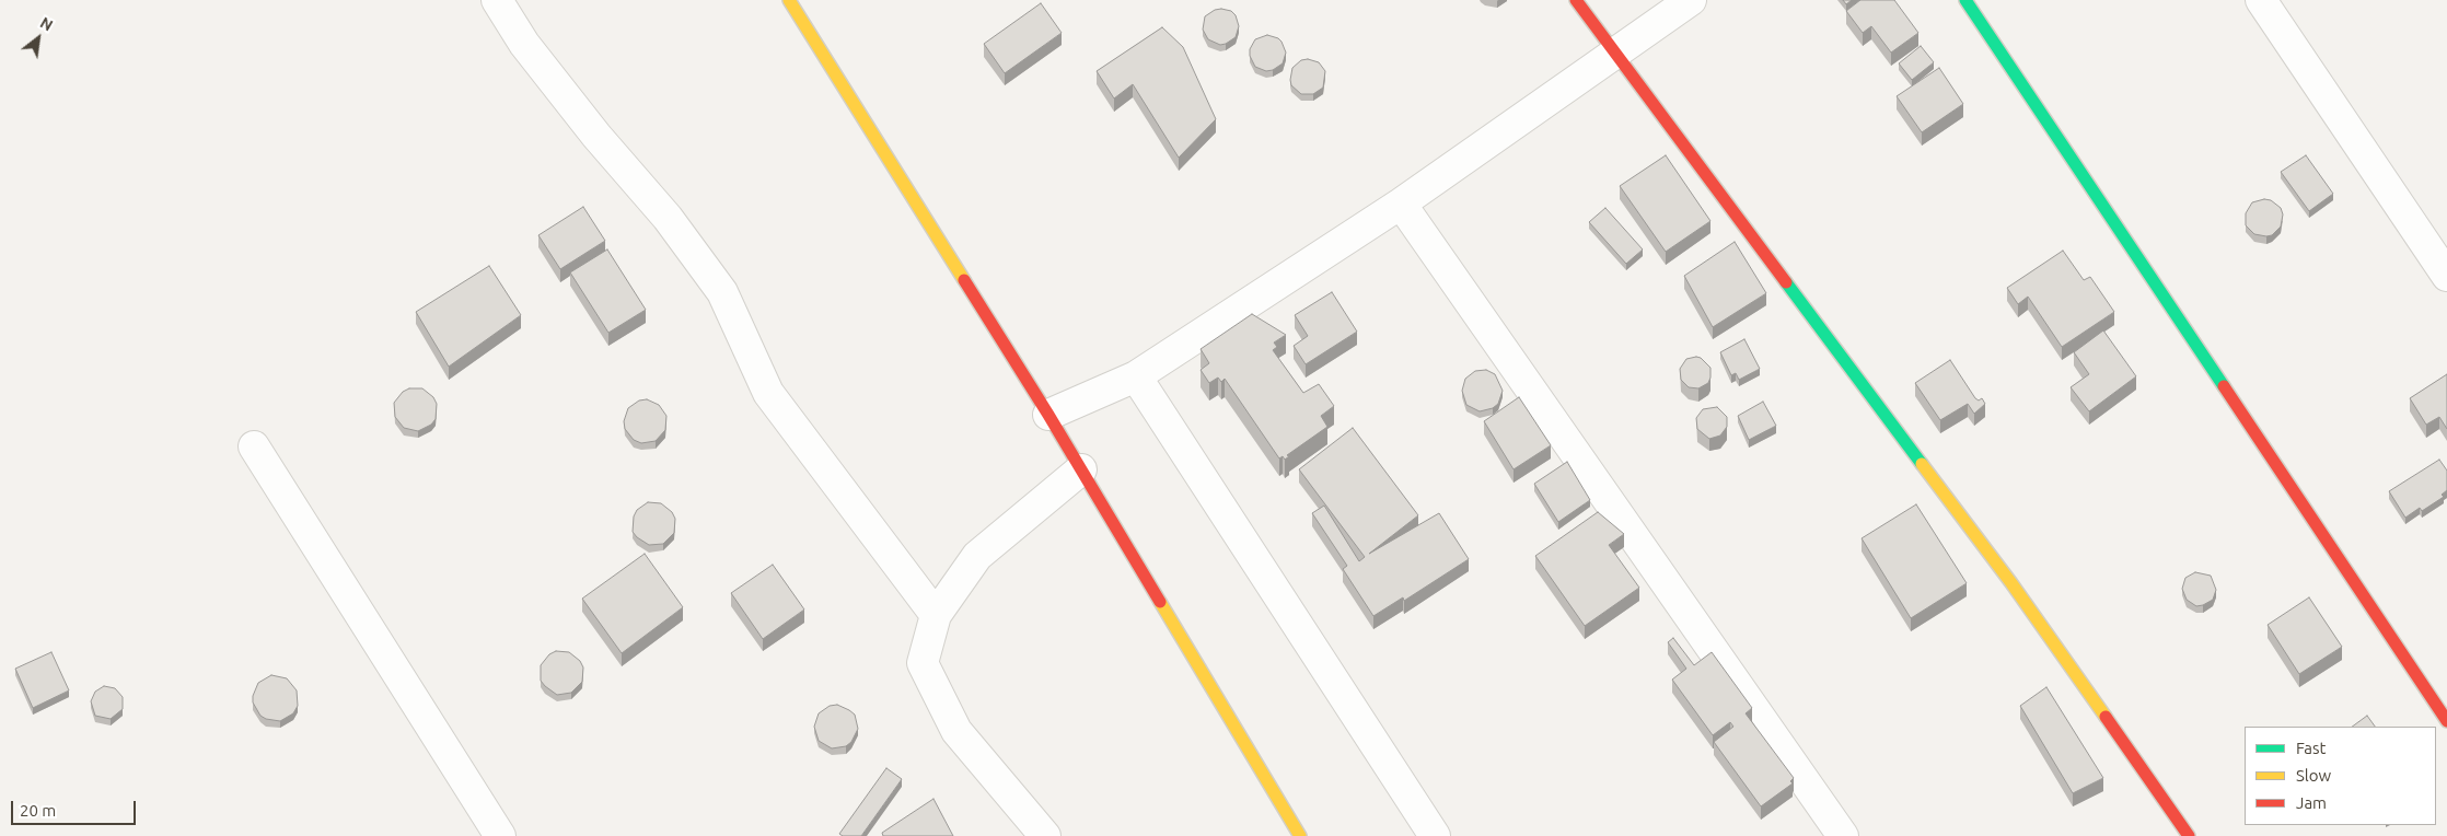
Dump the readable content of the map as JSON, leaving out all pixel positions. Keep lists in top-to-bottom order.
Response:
{
  "legend": ["Fast", "Slow", "Jam"],
  "scale_bar": "20 m",
  "north": "top right"
}
